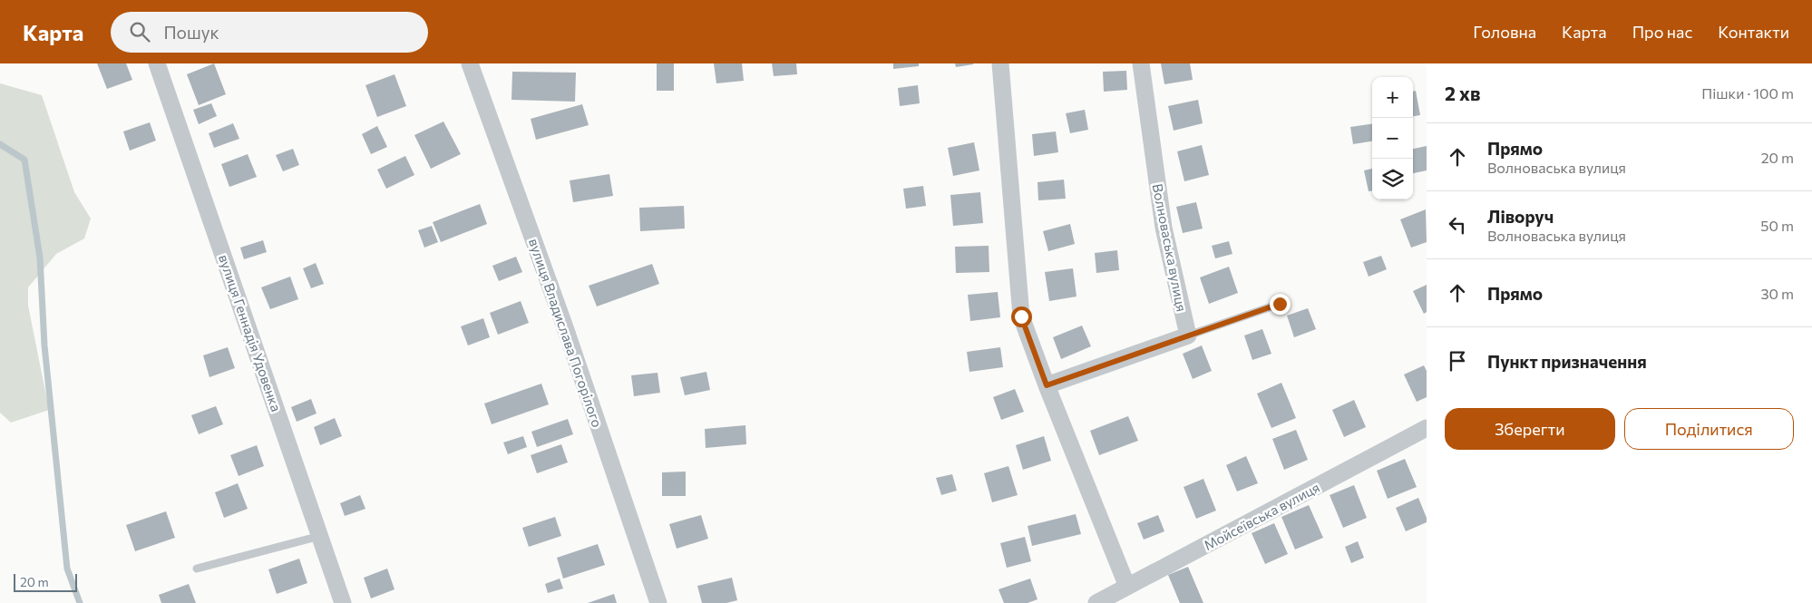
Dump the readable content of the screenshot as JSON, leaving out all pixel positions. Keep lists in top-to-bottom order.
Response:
{
  "streets": {
    "street": [
      "Волноваська вулиця",
      "вулиця Геннадія Удовенка",
      "вулиця Владислава Погорілого",
      "Мойсеївська вулиця"
    ]
  },
  "scale_bar": "20 m",
  "page": {
    "header": "Карта",
    "search": "Пошук",
    "nav": [
      "Головна",
      "Карта",
      "Про нас",
      "Контакти"
    ],
    "heading": ["2 хв", "Пішки · 100 m"],
    "map_buttons": ["+", "−"],
    "list": [
      ["Прямо", "Волноваська вулиця", "20 m"],
      ["Ліворуч", "Волноваська вулиця", "50 m"],
      ["Прямо", "30 m"],
      "Пункт призначення"
    ],
    "buttons": ["Зберегти", "Поділитися"],
    "scale": "20 m"
  }
}
